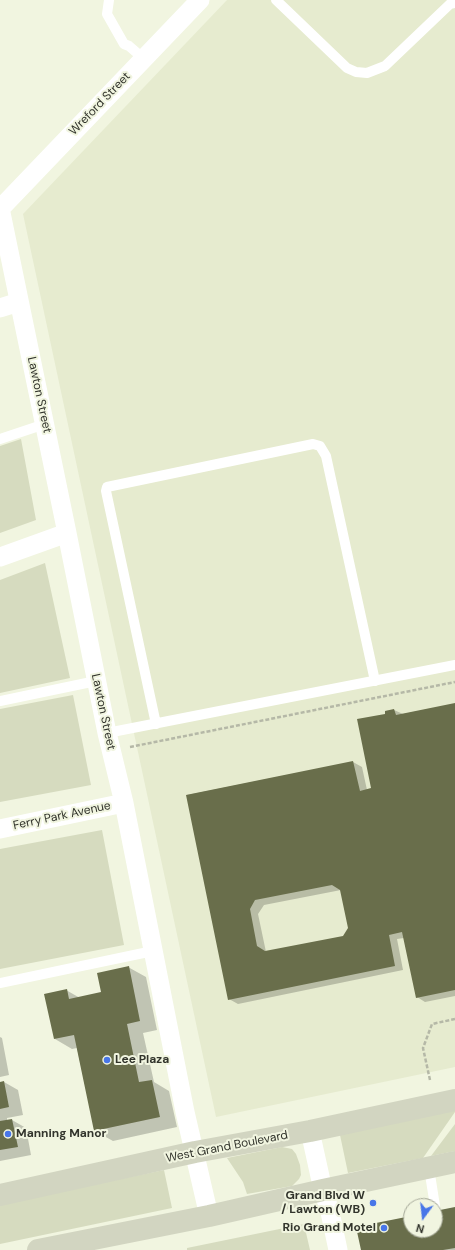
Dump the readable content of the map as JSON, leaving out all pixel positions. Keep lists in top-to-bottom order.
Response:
{
  "streets": {
    "main road": ["West Grand Boulevard"],
    "street": ["Wreford Street", "Lawton Street", "Ferry Park Avenue"]
  },
  "crossings": [
    ["Wreford Street", "Lawton Street"],
    ["Lawton Street", "Ferry Park Avenue"],
    ["Lawton Street", "West Grand Boulevard"]
  ],
  "places": [
    "Lee Plaza",
    "Manning Manor",
    "Grand Blvd W / Lawton (WB)",
    "Rio Grand Motel"
  ],
  "north": "bottom"
}
